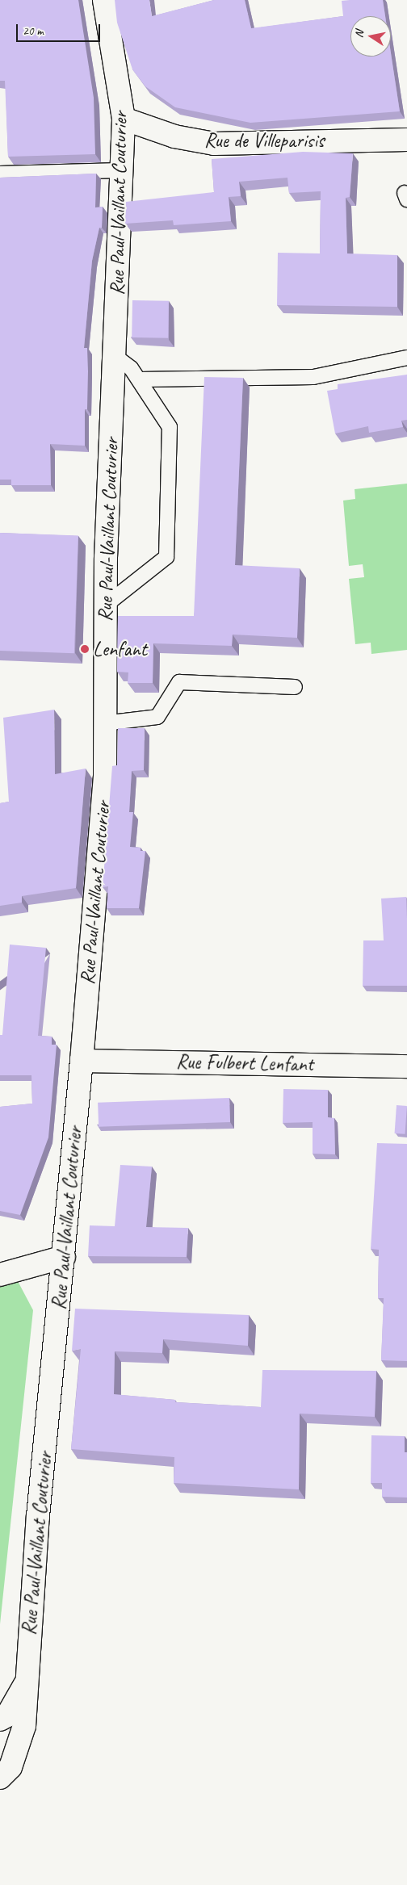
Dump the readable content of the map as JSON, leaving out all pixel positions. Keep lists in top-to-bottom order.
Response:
{
  "streets": {
    "street": ["Rue de Villeparisis", "Rue Paul-Vaillant Couturier", "Rue Fulbert Lenfant"]
  },
  "crossings": [
    ["Rue de Villeparisis", "Rue Paul-Vaillant Couturier"],
    ["Rue Paul-Vaillant Couturier", "Rue Fulbert Lenfant"]
  ],
  "places": ["Lenfant"],
  "scale_bar": "20 m",
  "north": "left"
}
